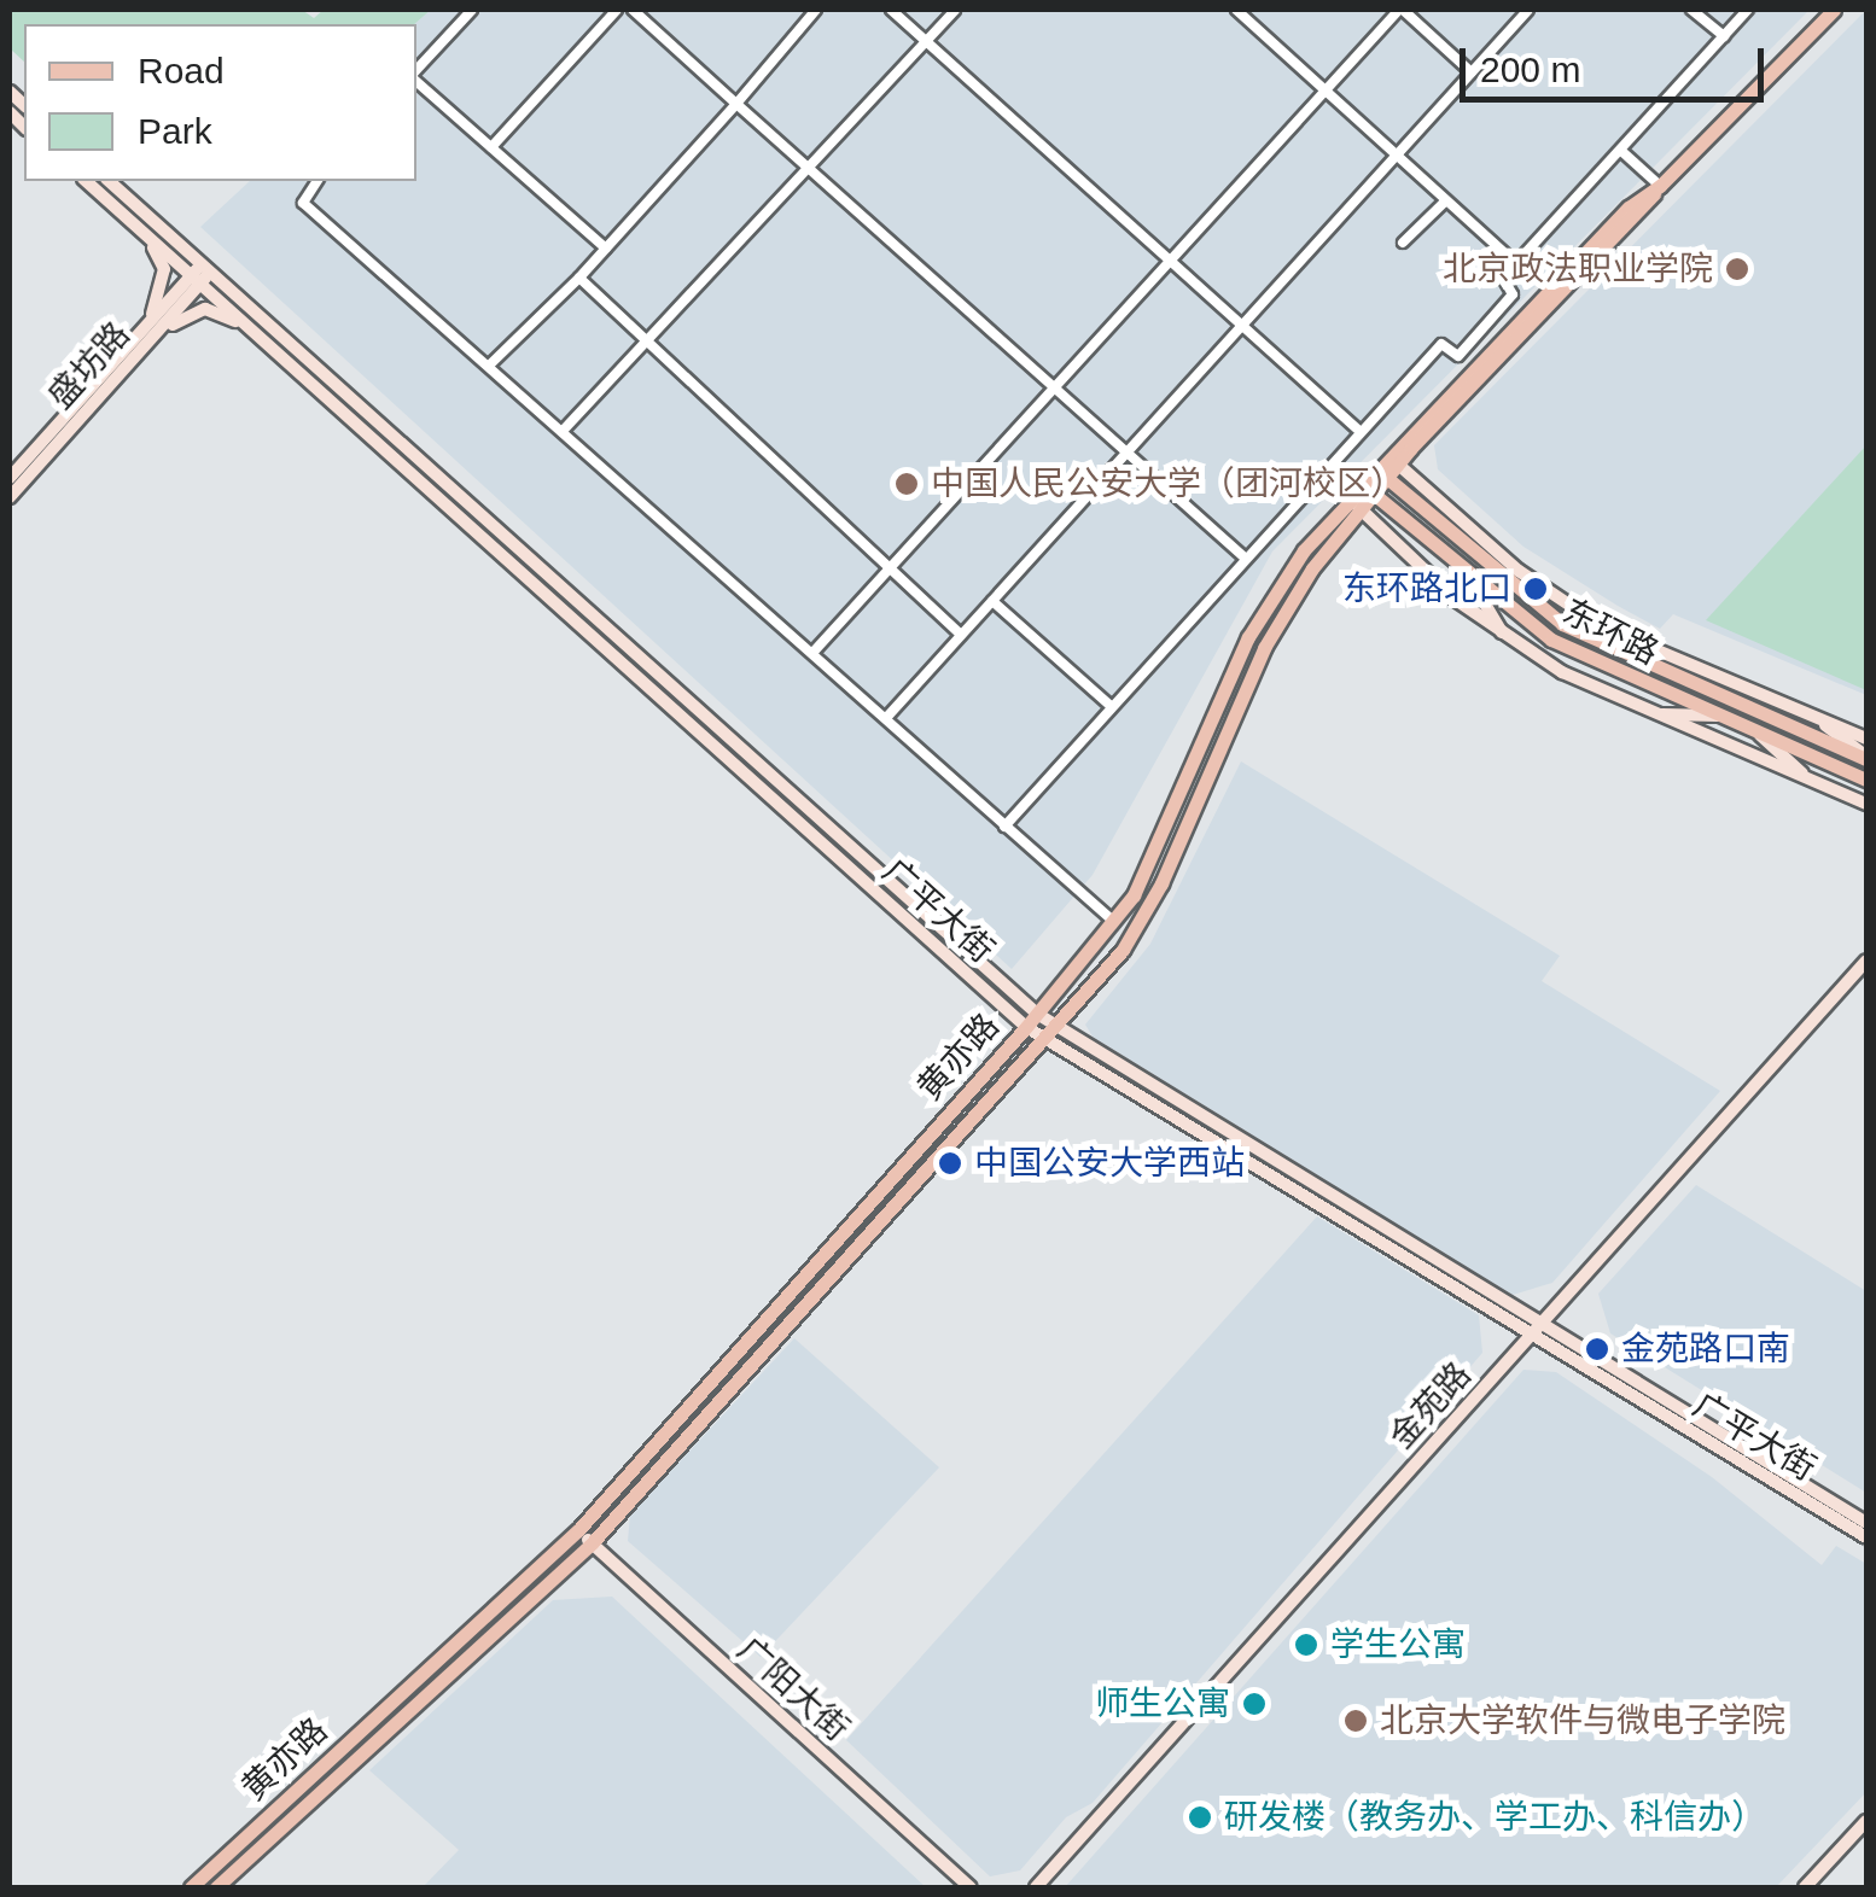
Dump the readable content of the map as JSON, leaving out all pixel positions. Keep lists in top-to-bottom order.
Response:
{
  "streets": {
    "main road": ["东环路", "黄亦路"],
    "street": [
      "盛坊路",
      "广平大街",
      "金苑路",
      "广阳大街"
    ]
  },
  "crossings": [
    ["盛坊路", "广平大街"],
    ["东环路", "黄亦路"],
    ["广平大街", "黄亦路"],
    ["广平大街", "金苑路"],
    ["黄亦路", "广阳大街"]
  ],
  "places": [
    "北京政法职业学院",
    "中国人民公安大学（团河校区）",
    "东环路北口",
    "中国公安大学西站",
    "金苑路口南",
    "学生公寓",
    "师生公寓",
    "北京大学软件与微电子学院",
    "研发楼（教务办、学工办、科信办）"
  ],
  "legend": ["Road", "Park"],
  "scale_bar": "200 m"
}
